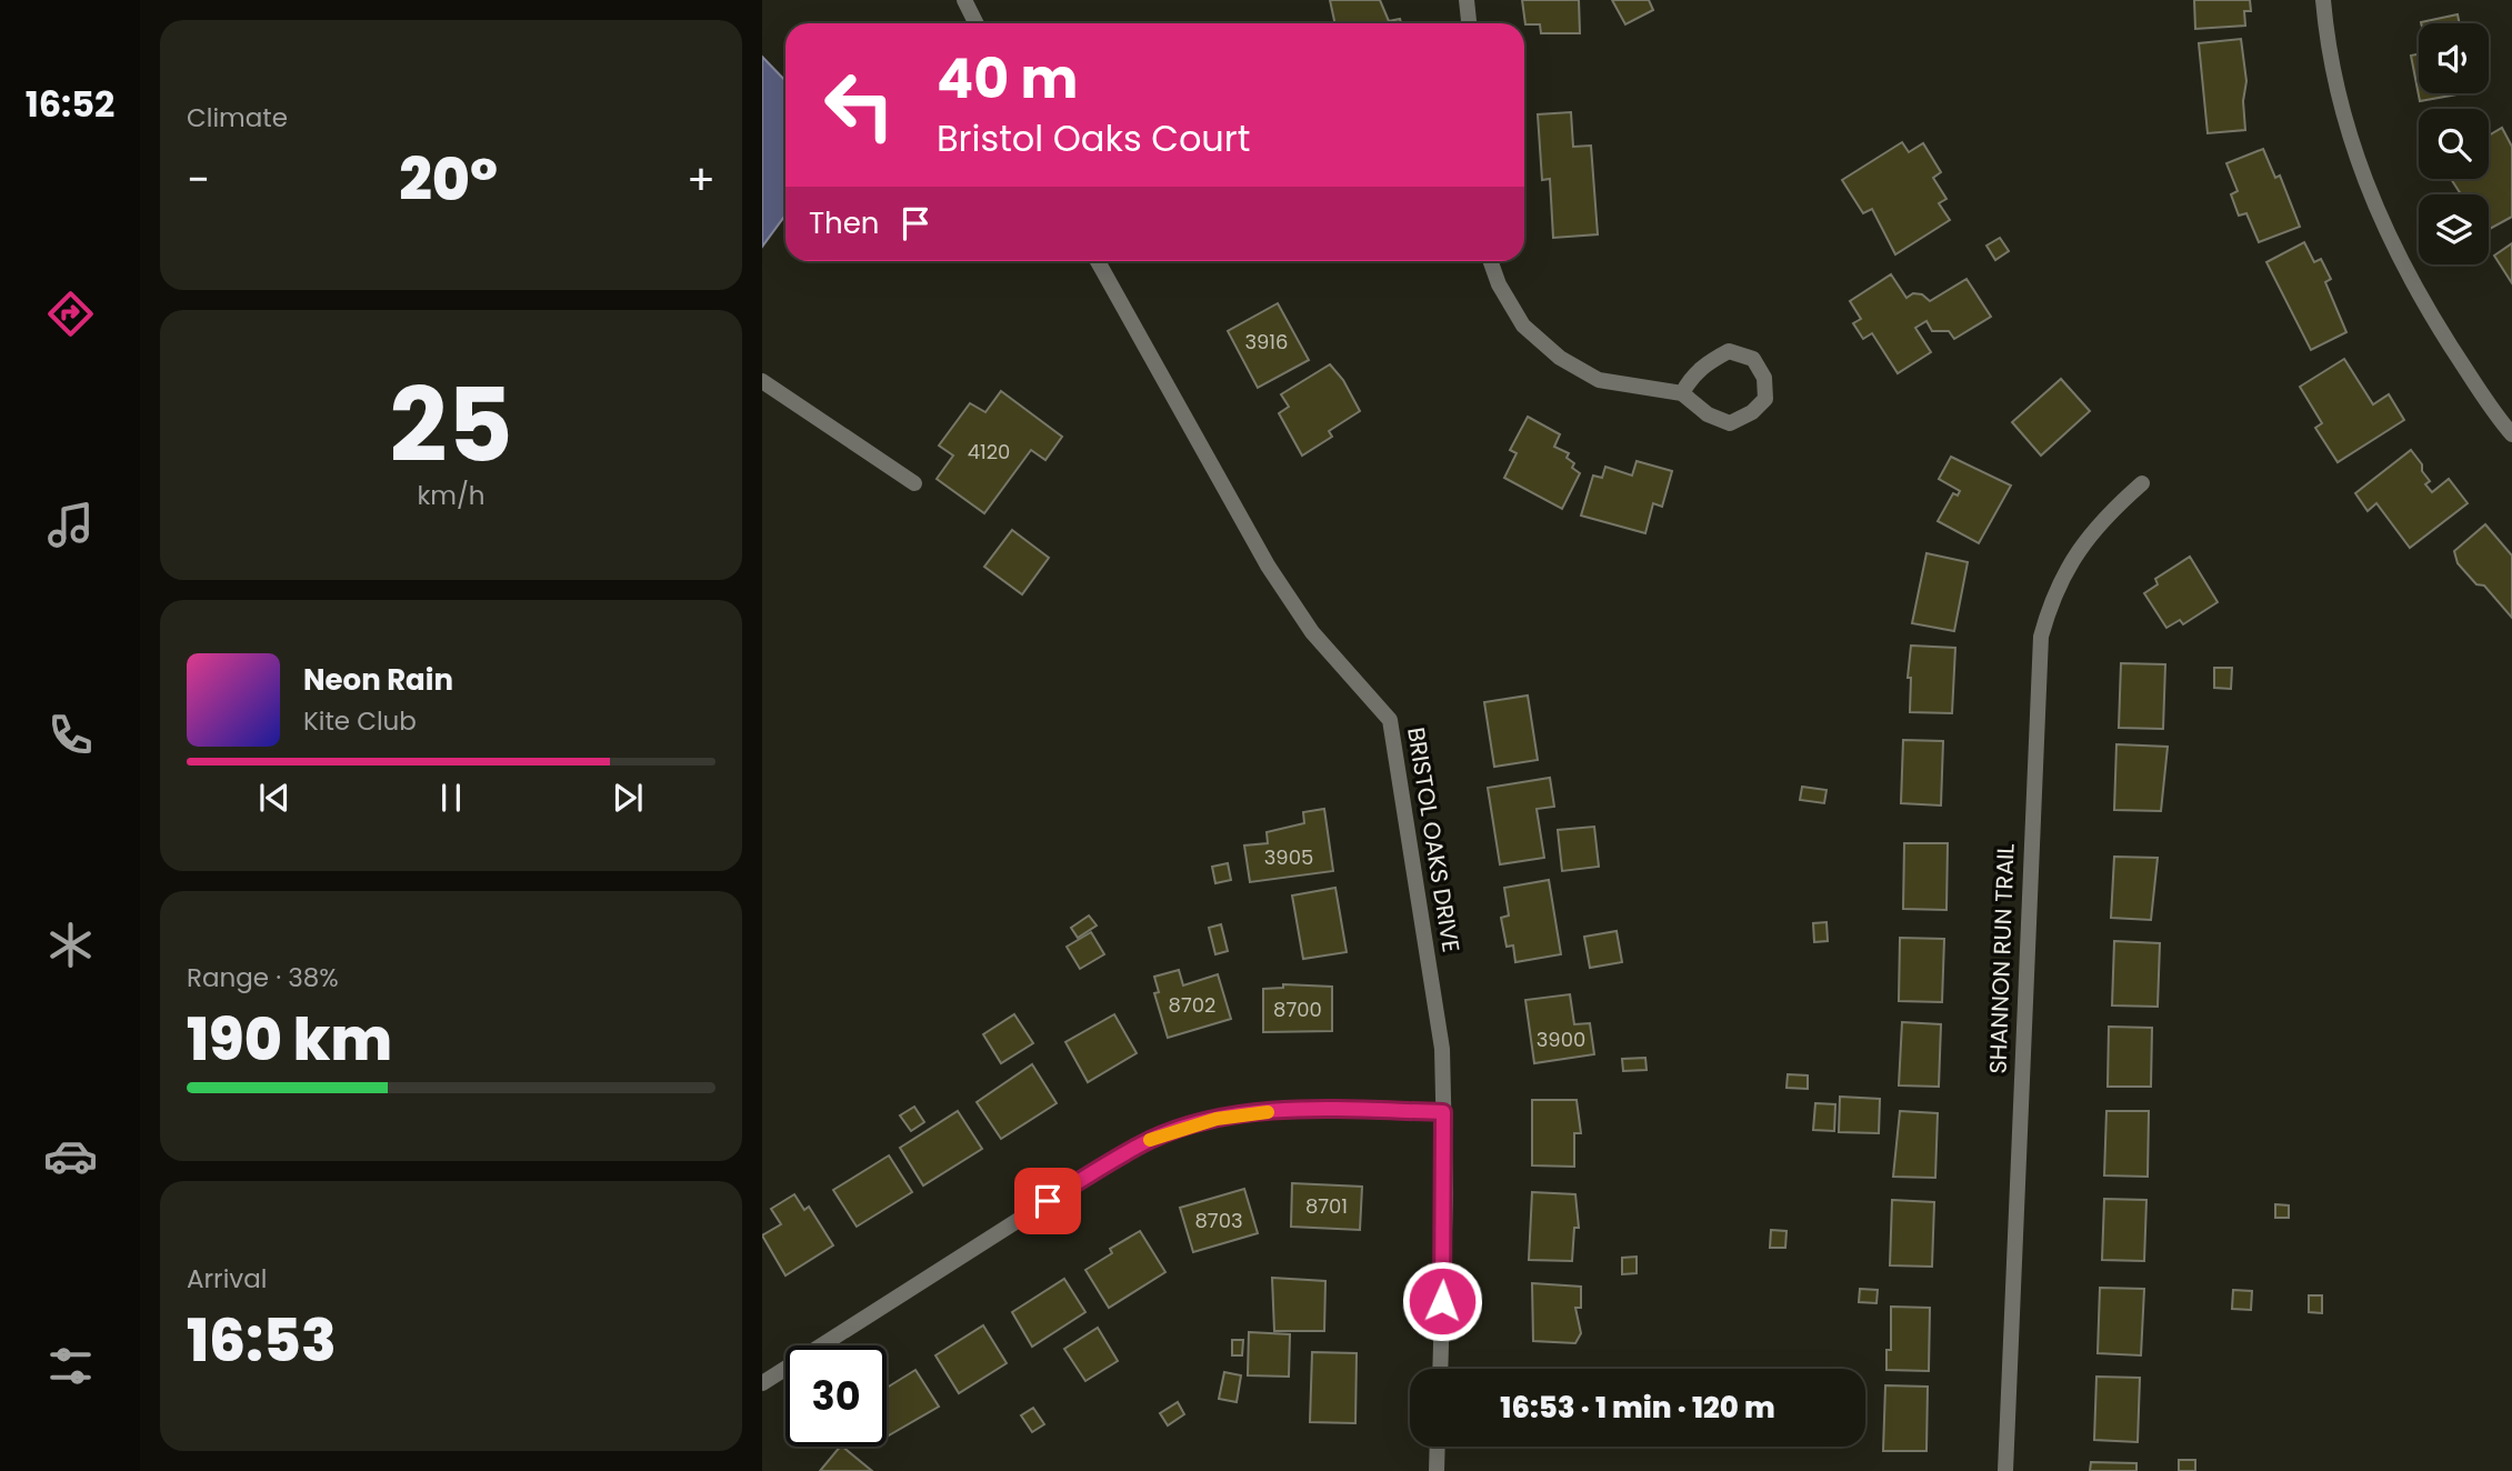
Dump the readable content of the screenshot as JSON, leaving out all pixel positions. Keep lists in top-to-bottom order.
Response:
{
  "streets": {
    "street": ["BRISTOL OAKS DRIVE", "SHANNON RUN TRAIL"]
  },
  "house_numbers": [
    "3916",
    "4120",
    "3905",
    "8702",
    "8700",
    "3900",
    "8701",
    "8703"
  ],
  "page": {
    "tabs": "16:52",
    "tile": [
      "Climate",
      ["25", "km/h"],
      ["Range · 38%", "190 km"],
      ["Arrival", "16:53"]
    ],
    "turn": ["40 m", "Bristol Oaks Court"],
    "heat": ["−", "20°", "+"],
    "then": "Then",
    "song": ["Neon Rain", "Kite Club"],
    "limit": "30",
    "trip": "16:53 · 1 min · 120 m"
  }
}
